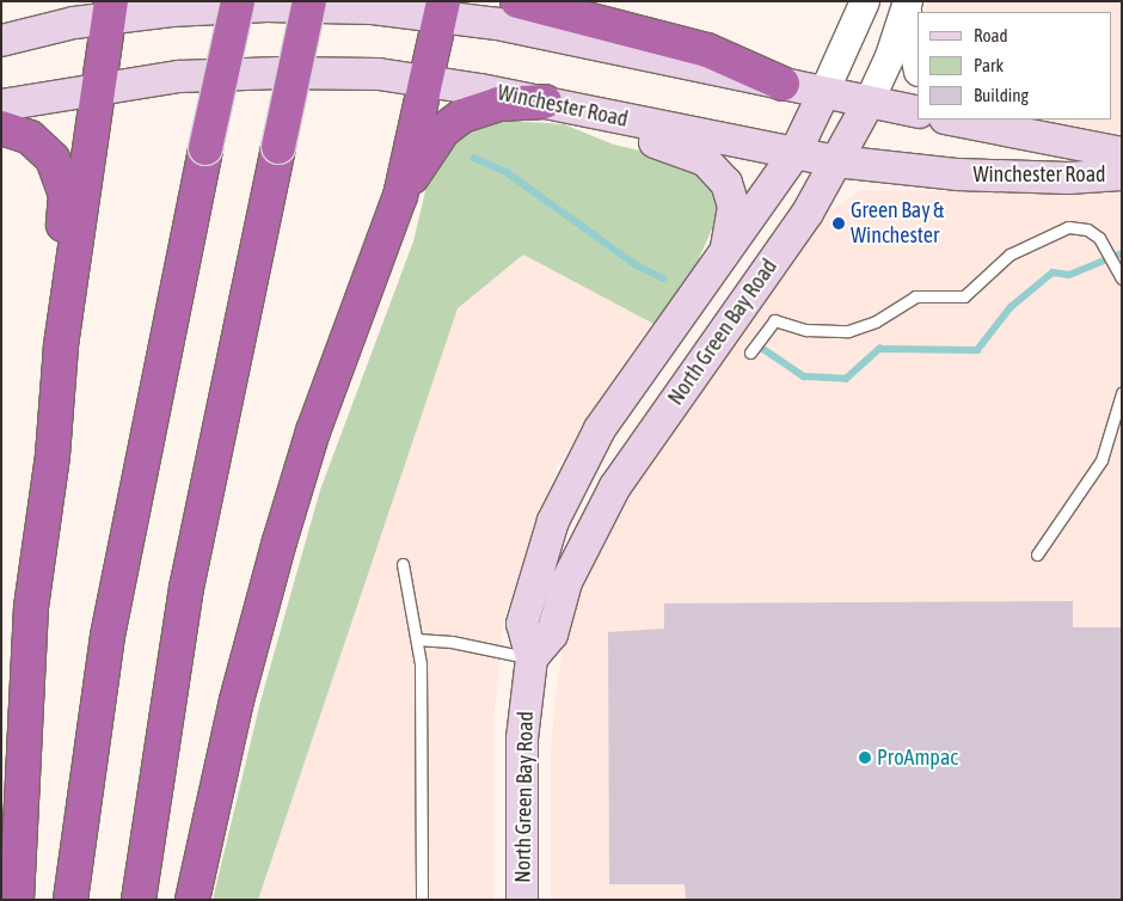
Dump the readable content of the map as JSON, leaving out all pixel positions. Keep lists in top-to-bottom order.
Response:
{
  "streets": {
    "main road": ["Winchester Road", "North Green Bay Road"]
  },
  "crossings": [
    ["Winchester Road", "North Green Bay Road"]
  ],
  "places": ["Green Bay & Winchester", "ProAmpac"],
  "legend": ["Road", "Park", "Building"]
}
